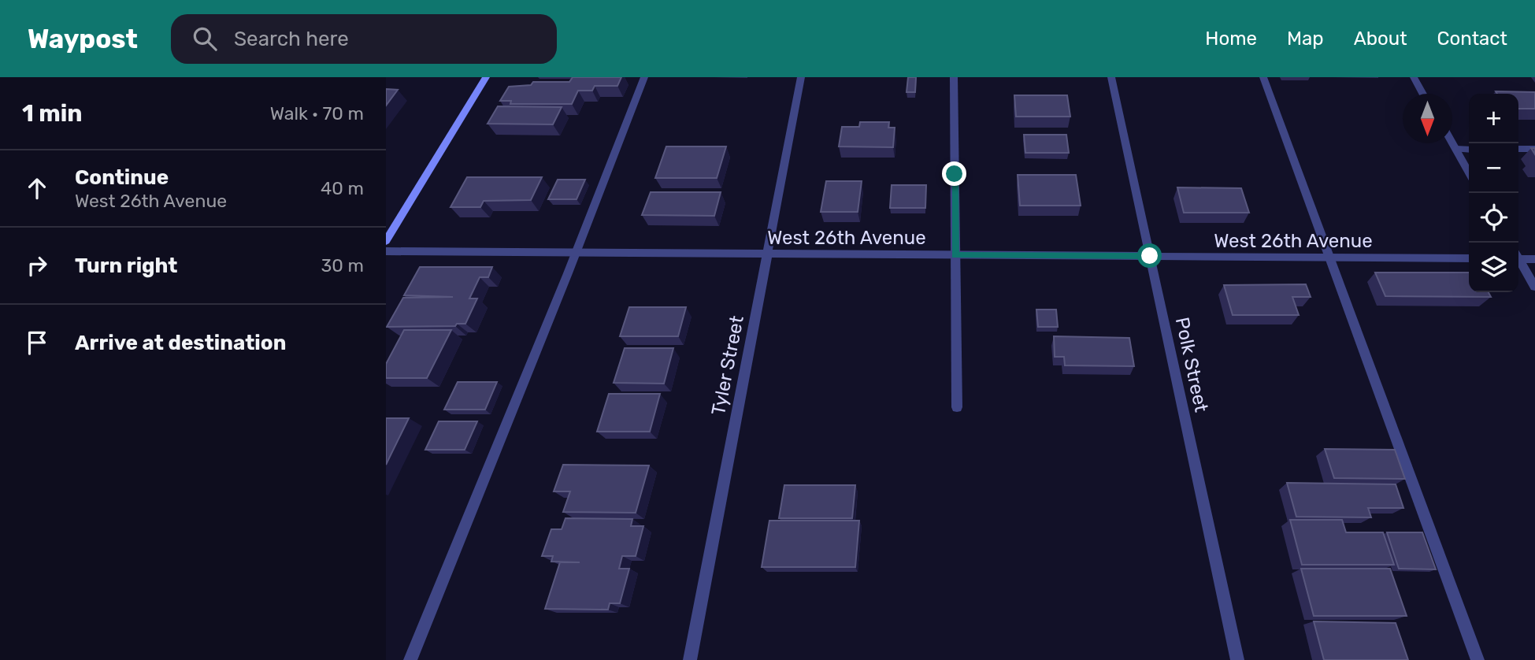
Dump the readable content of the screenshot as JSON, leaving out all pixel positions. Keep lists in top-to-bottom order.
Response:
{
  "streets": {
    "street": ["West 26th Avenue", "Polk Street", "Tyler Street"]
  },
  "crossings": [
    ["West 26th Avenue", "Polk Street"],
    ["West 26th Avenue", "Tyler Street"]
  ],
  "north": "bottom",
  "page": {
    "header": "Waypost",
    "search": "Search here",
    "nav": [
      "Home",
      "Map",
      "About",
      "Contact"
    ],
    "heading": ["1 min", "Walk · 70 m"],
    "map_buttons": ["+", "−"],
    "list": [
      ["Continue", "West 26th Avenue", "40 m"],
      ["Turn right", "30 m"],
      "Arrive at destination"
    ]
  }
}
